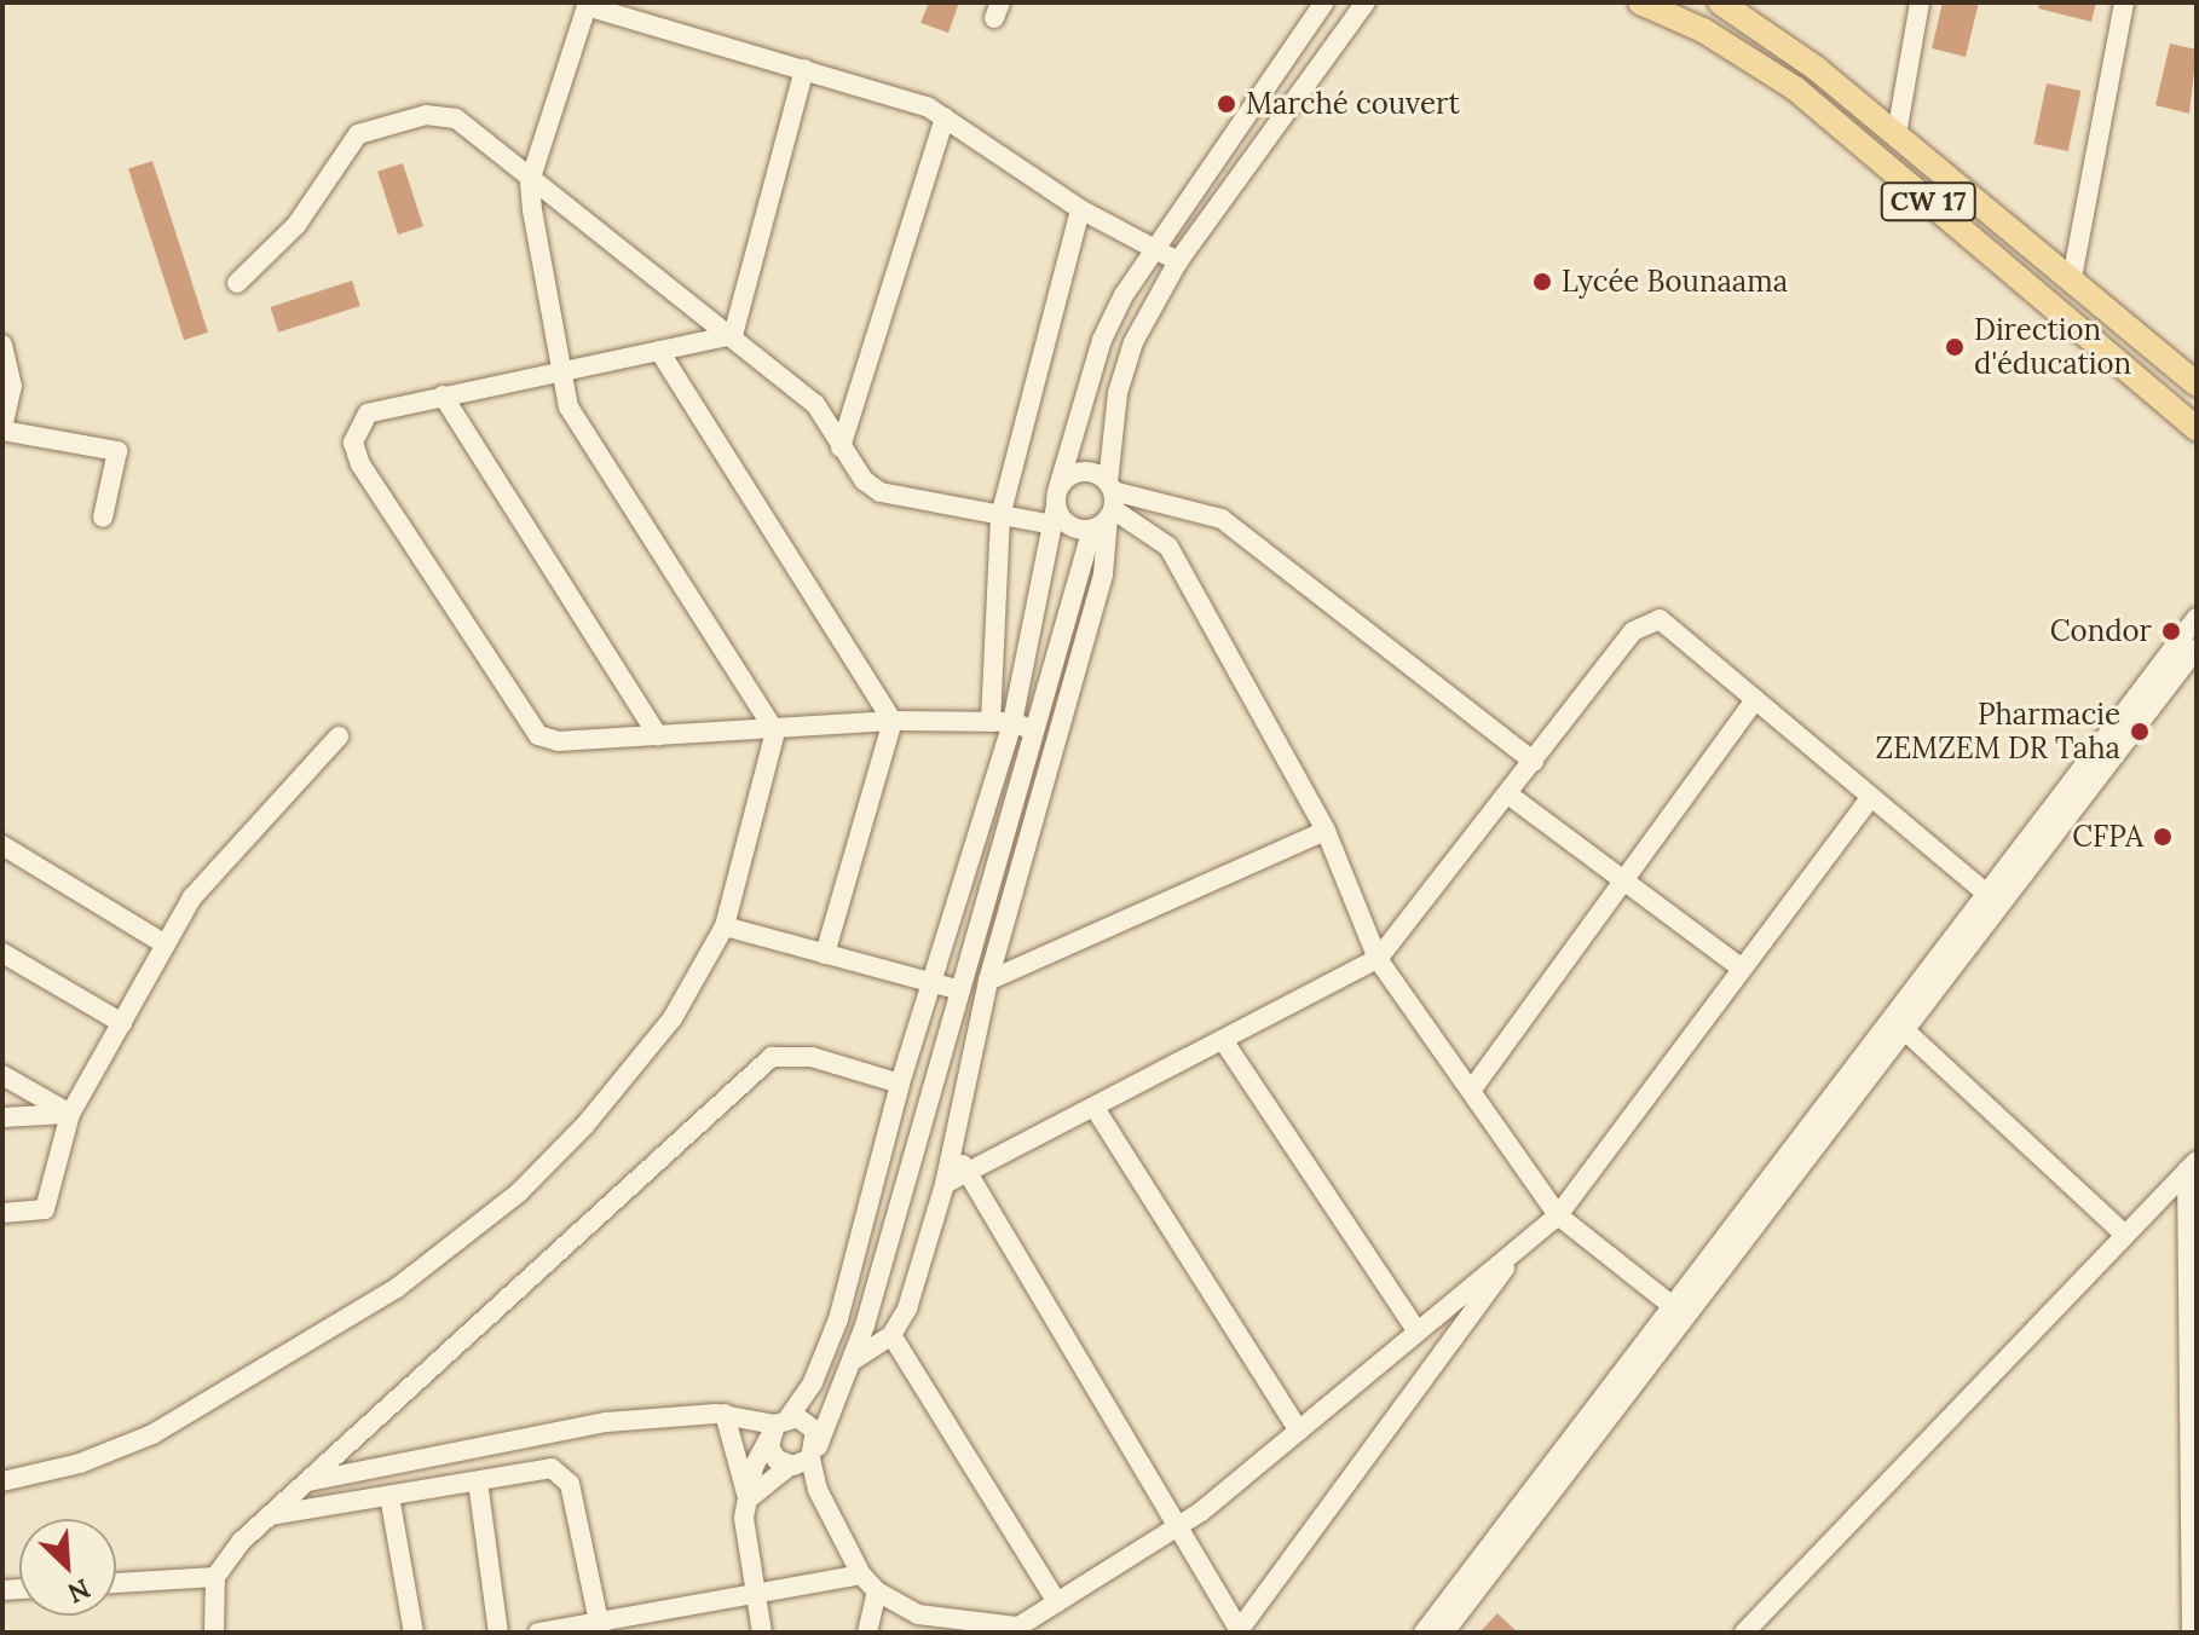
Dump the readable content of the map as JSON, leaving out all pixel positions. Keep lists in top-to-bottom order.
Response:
{
  "streets": {
    "main road": ["CW 17"]
  },
  "places": [
    "Marché couvert",
    "Lycée Bounaama",
    "Direction d'éducation",
    "Condor",
    "Pharmacie ZEMZEM DR Taha",
    "CFPA"
  ],
  "north": "bottom right"
}
